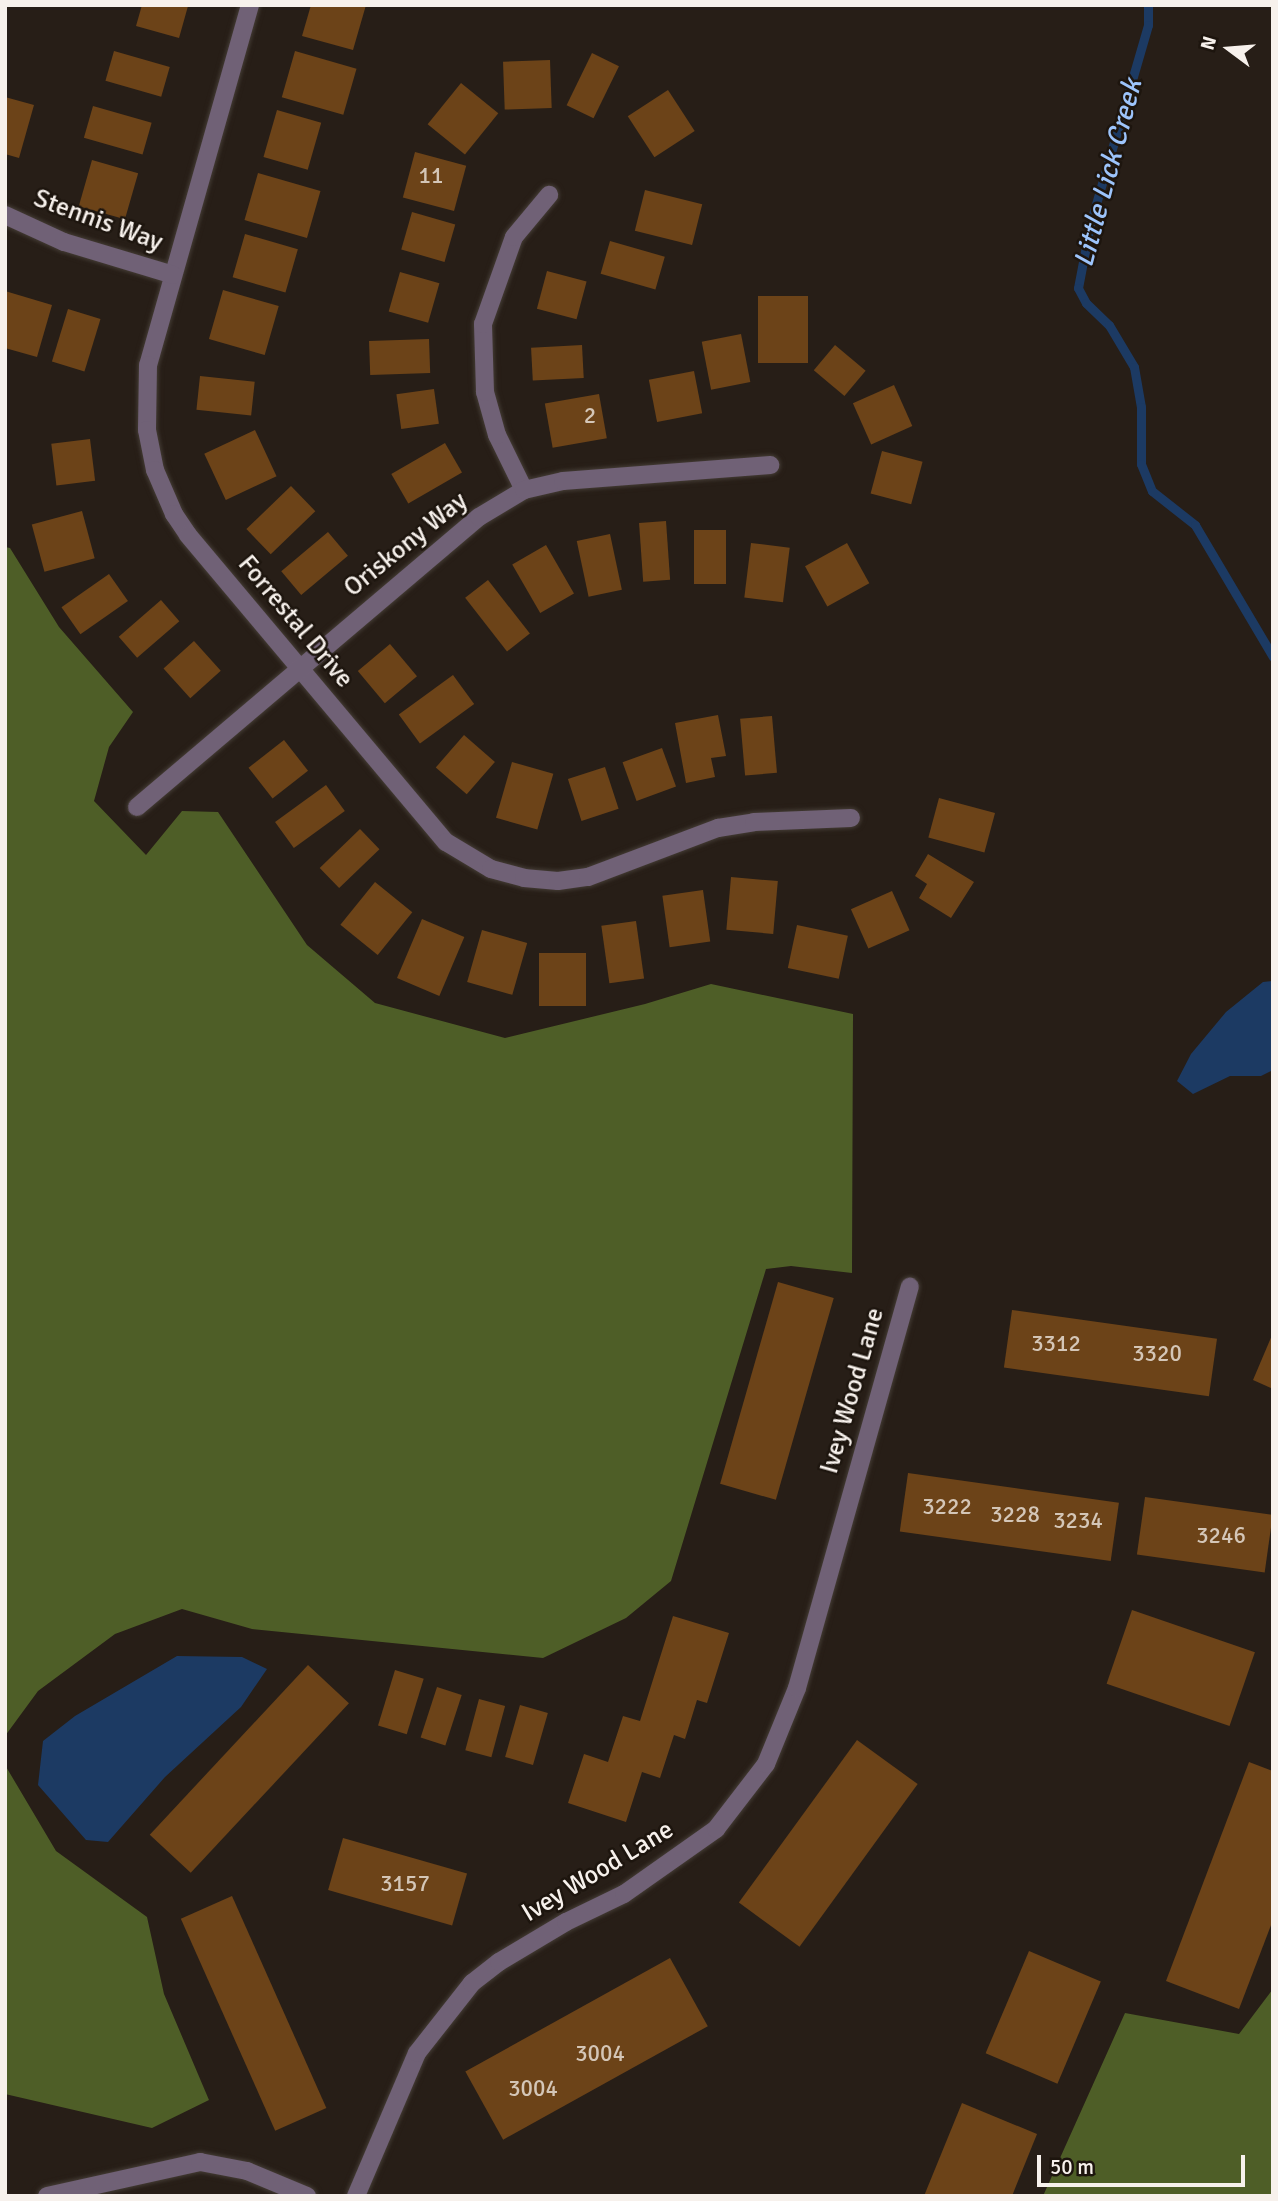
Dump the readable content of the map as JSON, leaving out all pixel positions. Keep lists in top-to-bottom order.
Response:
{
  "streets": {
    "street": [
      "Stennis Way",
      "Oriskony Way",
      "Forrestal Drive",
      "Ivey Wood Lane"
    ]
  },
  "crossings": [
    ["Stennis Way", "Forrestal Drive"],
    ["Oriskony Way", "Forrestal Drive"]
  ],
  "water": ["Little Lick Creek"],
  "house_numbers": [
    "11",
    "2",
    "3312",
    "3320",
    "3222",
    "3228",
    "3234",
    "3246",
    "3157",
    "3004",
    "3004"
  ],
  "scale_bar": "50 m",
  "north": "left"
}
